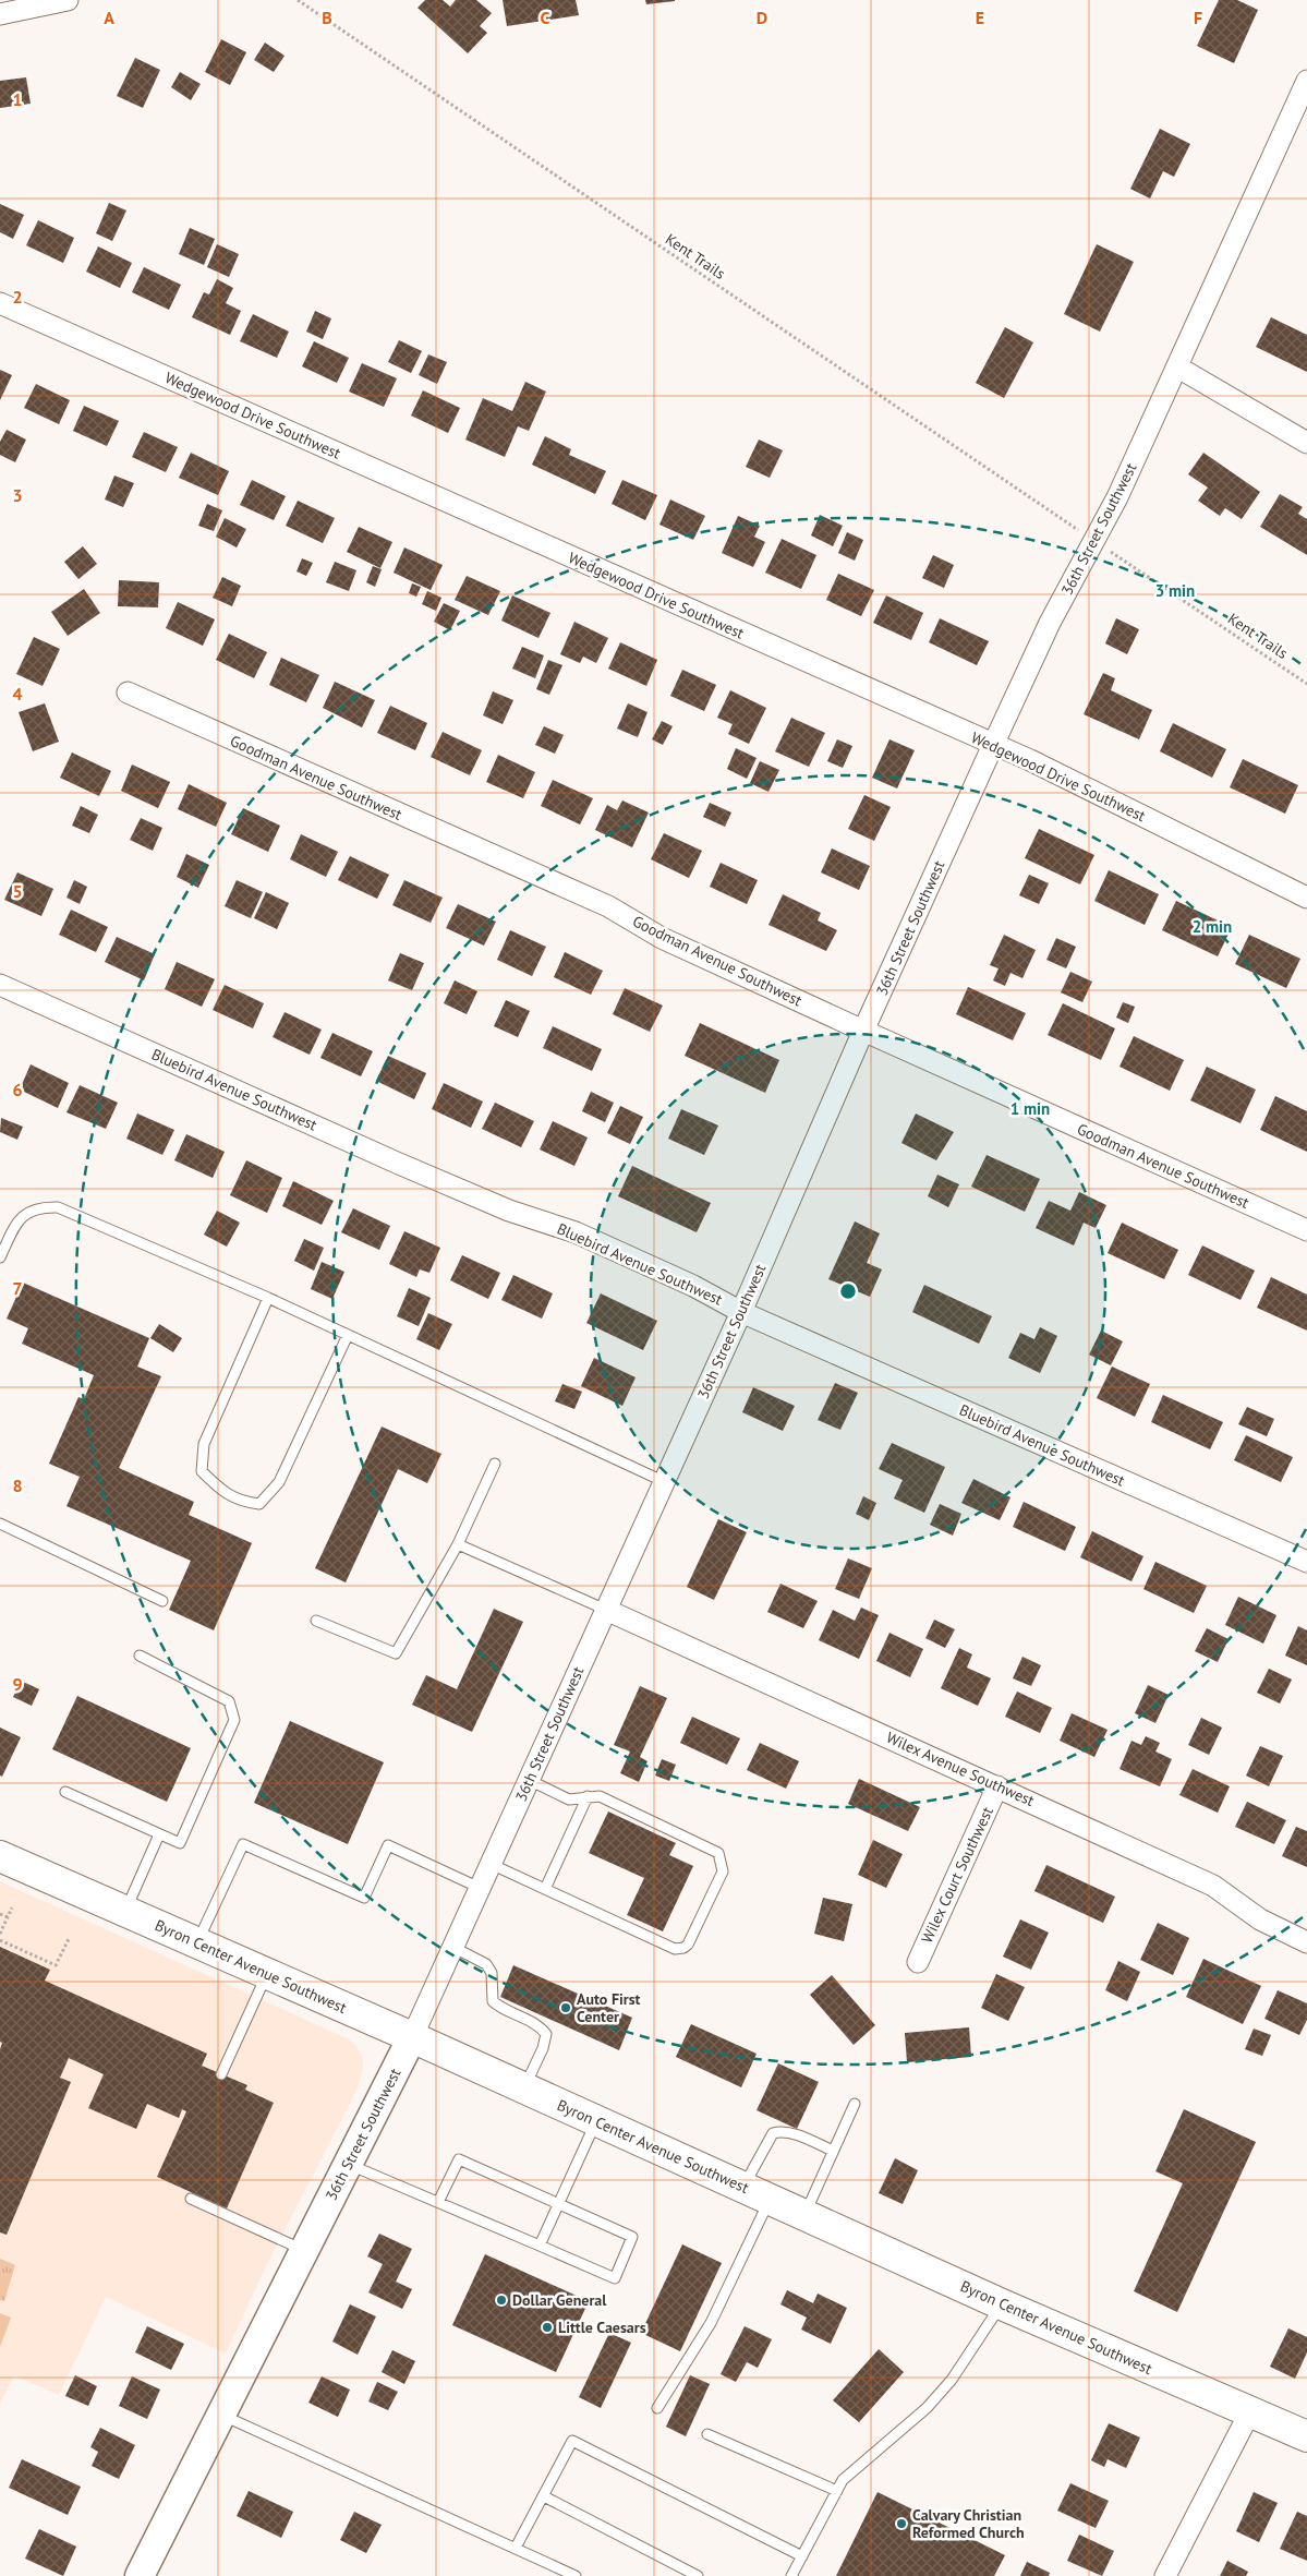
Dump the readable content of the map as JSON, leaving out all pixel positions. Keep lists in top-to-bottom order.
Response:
{
  "streets": {
    "main road": ["Byron Center Avenue Southwest"],
    "street": [
      "Wedgewood Drive Southwest",
      "36th Street Southwest",
      "Goodman Avenue Southwest",
      "Bluebird Avenue Southwest",
      "Wilex Avenue Southwest",
      "Wilex Court Southwest"
    ],
    "path": ["Kent Trails"]
  },
  "crossings": [
    ["Wedgewood Drive Southwest", "36th Street Southwest"],
    ["36th Street Southwest", "Goodman Avenue Southwest"],
    ["36th Street Southwest", "Bluebird Avenue Southwest"],
    ["36th Street Southwest", "Wilex Avenue Southwest"],
    ["36th Street Southwest", "Byron Center Avenue Southwest"],
    ["Wilex Avenue Southwest", "Wilex Court Southwest"]
  ],
  "places": [
    "Auto First Center",
    "Dollar General",
    "Little Caesars",
    "Calvary Christian Reformed Church"
  ],
  "grid": {
    "columns": [
      "A",
      "B",
      "C",
      "D",
      "E",
      "F"
    ],
    "rows": [
      "1",
      "2",
      "3",
      "4",
      "5",
      "6",
      "7",
      "8",
      "9"
    ]
  },
  "rings": ["3 min", "2 min", "1 min"]
}
